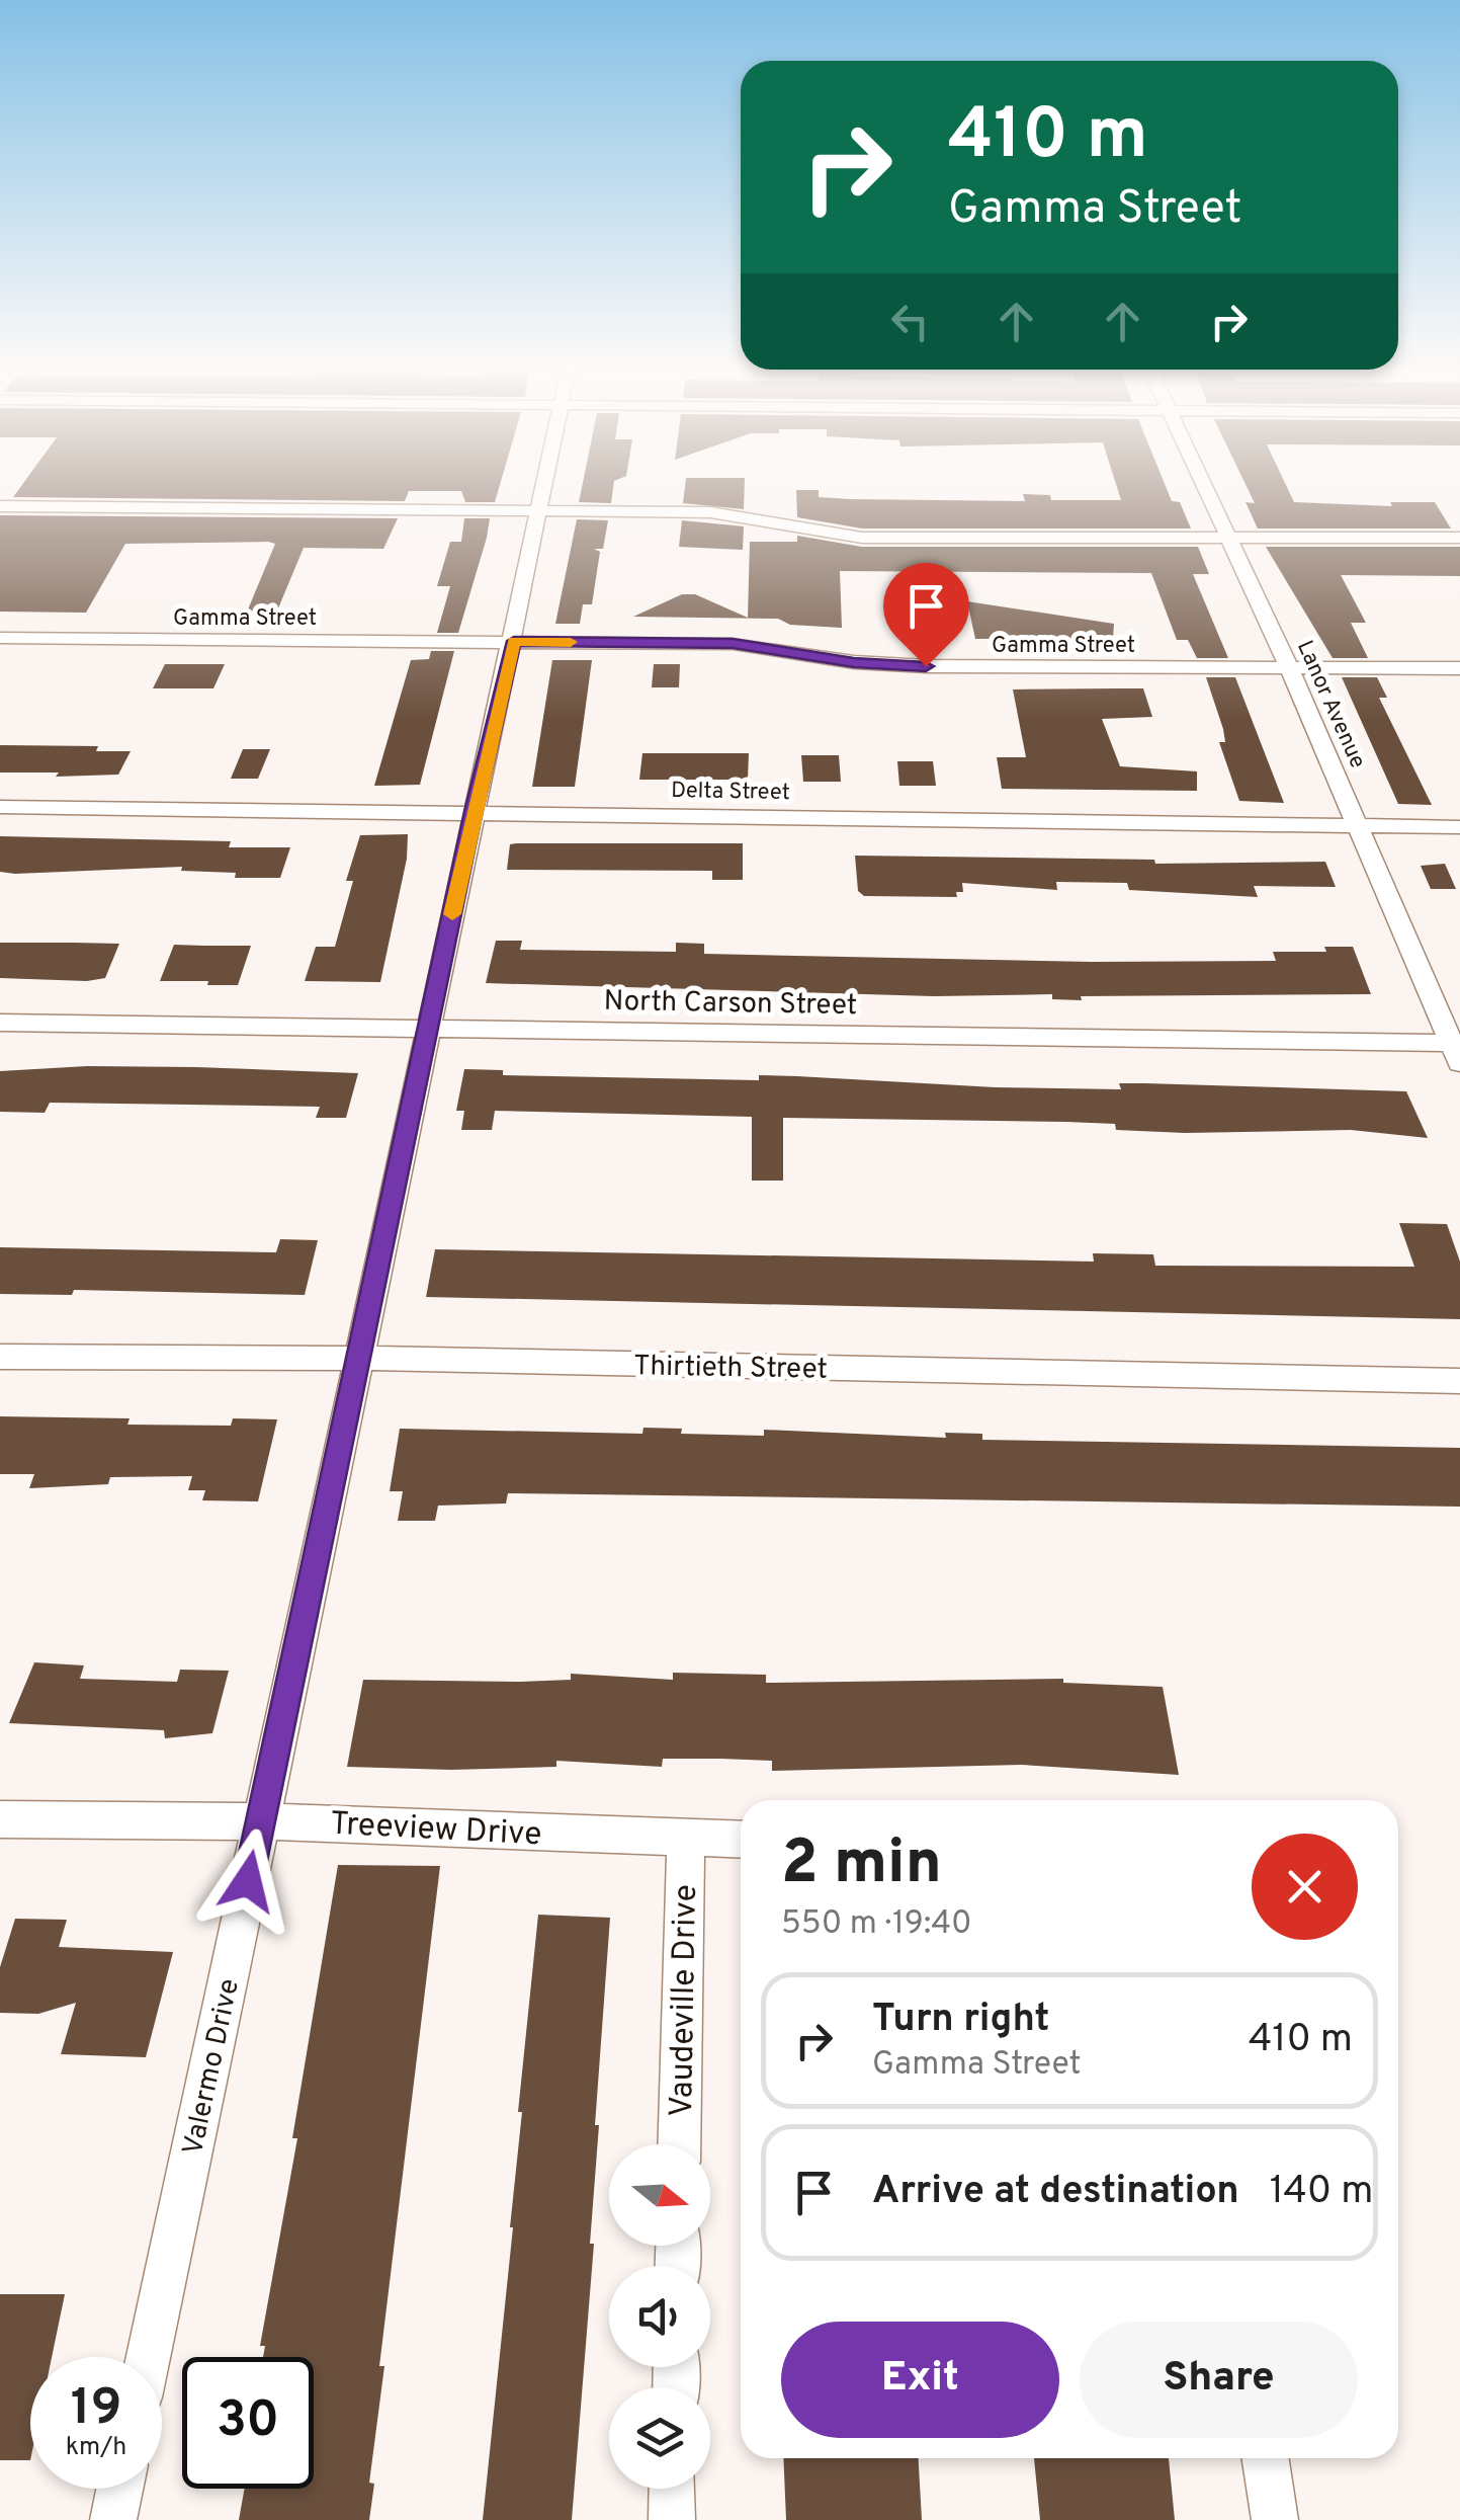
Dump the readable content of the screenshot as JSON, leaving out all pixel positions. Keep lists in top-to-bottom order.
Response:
{
  "streets": {
    "street": [
      "Gamma Street",
      "Lanor Avenue",
      "Delta Street",
      "North Carson Street",
      "Thirtieth Street",
      "Treeview Drive",
      "Vaudeville Drive",
      "Valermo Drive"
    ]
  },
  "crossings": [
    ["Gamma Street", "Lanor Avenue"],
    ["Gamma Street", "Valermo Drive"],
    ["Lanor Avenue", "Delta Street"],
    ["Lanor Avenue", "North Carson Street"],
    ["Delta Street", "Valermo Drive"],
    ["North Carson Street", "Valermo Drive"],
    ["Thirtieth Street", "Valermo Drive"],
    ["Treeview Drive", "Vaudeville Drive"],
    ["Treeview Drive", "Valermo Drive"]
  ],
  "north": "right",
  "page": {
    "turn": ["410 m", "Gamma Street"],
    "heading": ["2 min", "550 m · 19:40"],
    "list": [
      {
        "name": "Turn right",
        "note": "Gamma Street",
        "value": "410 m"
      },
      {
        "name": "Arrive at destination",
        "value": "140 m"
      }
    ],
    "buttons": ["Exit", "Share"],
    "speed": "19 km/h",
    "limit": "30"
  }
}
